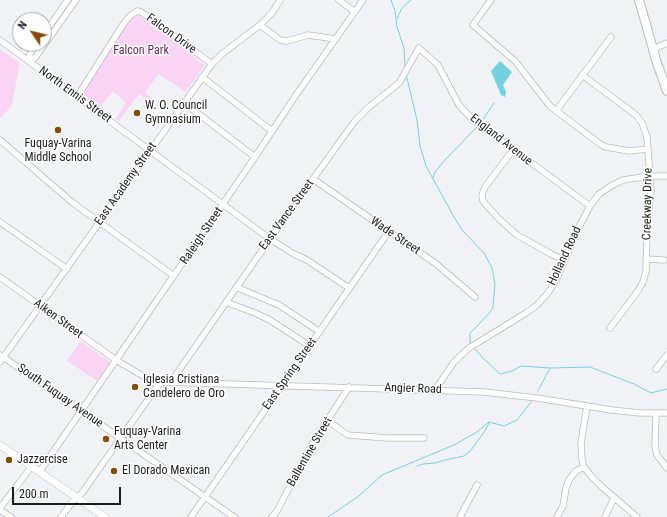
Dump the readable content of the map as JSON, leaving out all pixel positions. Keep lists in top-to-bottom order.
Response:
{
  "streets": {
    "street": [
      "Falcon Drive",
      "North Ennis Street",
      "England Avenue",
      "East Academy Street",
      "Creekway Drive",
      "East Vance Street",
      "Raleigh Street",
      "Wade Street",
      "Holland Road",
      "Aiken Street",
      "East Spring Street",
      "Angier Road",
      "South Fuquay Avenue",
      "Ballentine Street"
    ]
  },
  "crossings": [
    ["Falcon Drive", "North Ennis Street"],
    ["Falcon Drive", "East Academy Street"],
    ["North Ennis Street", "East Academy Street"],
    ["North Ennis Street", "East Vance Street"],
    ["North Ennis Street", "Raleigh Street"],
    ["North Ennis Street", "East Spring Street"],
    ["England Avenue", "East Vance Street"],
    ["England Avenue", "Holland Road"],
    ["East Academy Street", "Aiken Street"],
    ["East Academy Street", "South Fuquay Avenue"],
    ["Creekway Drive", "Holland Road"],
    ["East Vance Street", "Wade Street"],
    ["East Vance Street", "Angier Road"],
    ["Raleigh Street", "Aiken Street"],
    ["Raleigh Street", "South Fuquay Avenue"],
    ["Wade Street", "East Spring Street"],
    ["Holland Road", "Angier Road"],
    ["Aiken Street", "Angier Road"],
    ["East Spring Street", "Angier Road"],
    ["East Spring Street", "South Fuquay Avenue"],
    ["Angier Road", "Ballentine Street"]
  ],
  "parks": ["Falcon Park"],
  "places": [
    "W. O. Council Gymnasium",
    "Fuquay-Varina Middle School",
    "Iglesia Cristiana Candelero de Oro",
    "Fuquay-Varina Arts Center",
    "Jazzercise",
    "El Dorado Mexican"
  ],
  "scale_bar": "200 m",
  "north": "top left"
}
